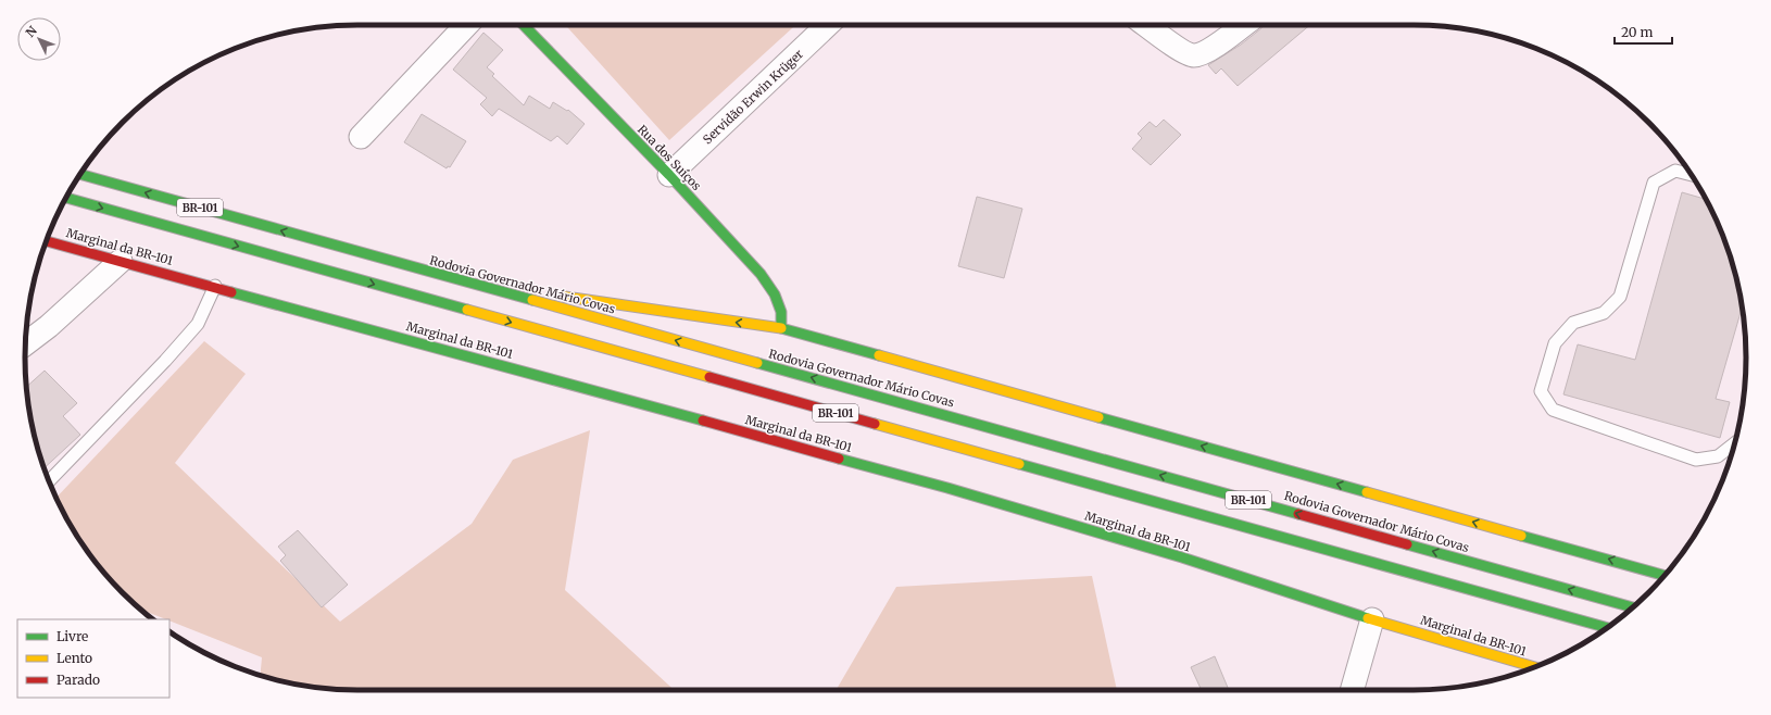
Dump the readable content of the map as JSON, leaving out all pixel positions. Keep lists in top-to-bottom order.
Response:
{
  "streets": {
    "main road": [
      "Rua dos Suíços",
      "BR-101",
      "Marginal da BR-101",
      "Rodovia Governador Mário Covas"
    ],
    "street": ["Servidão Erwin Krüger"]
  },
  "crossings": [
    ["Servidão Erwin Krüger", "Rua dos Suíços"]
  ],
  "legend": ["Livre", "Lento", "Parado"],
  "scale_bar": "20 m",
  "north": "top left"
}
